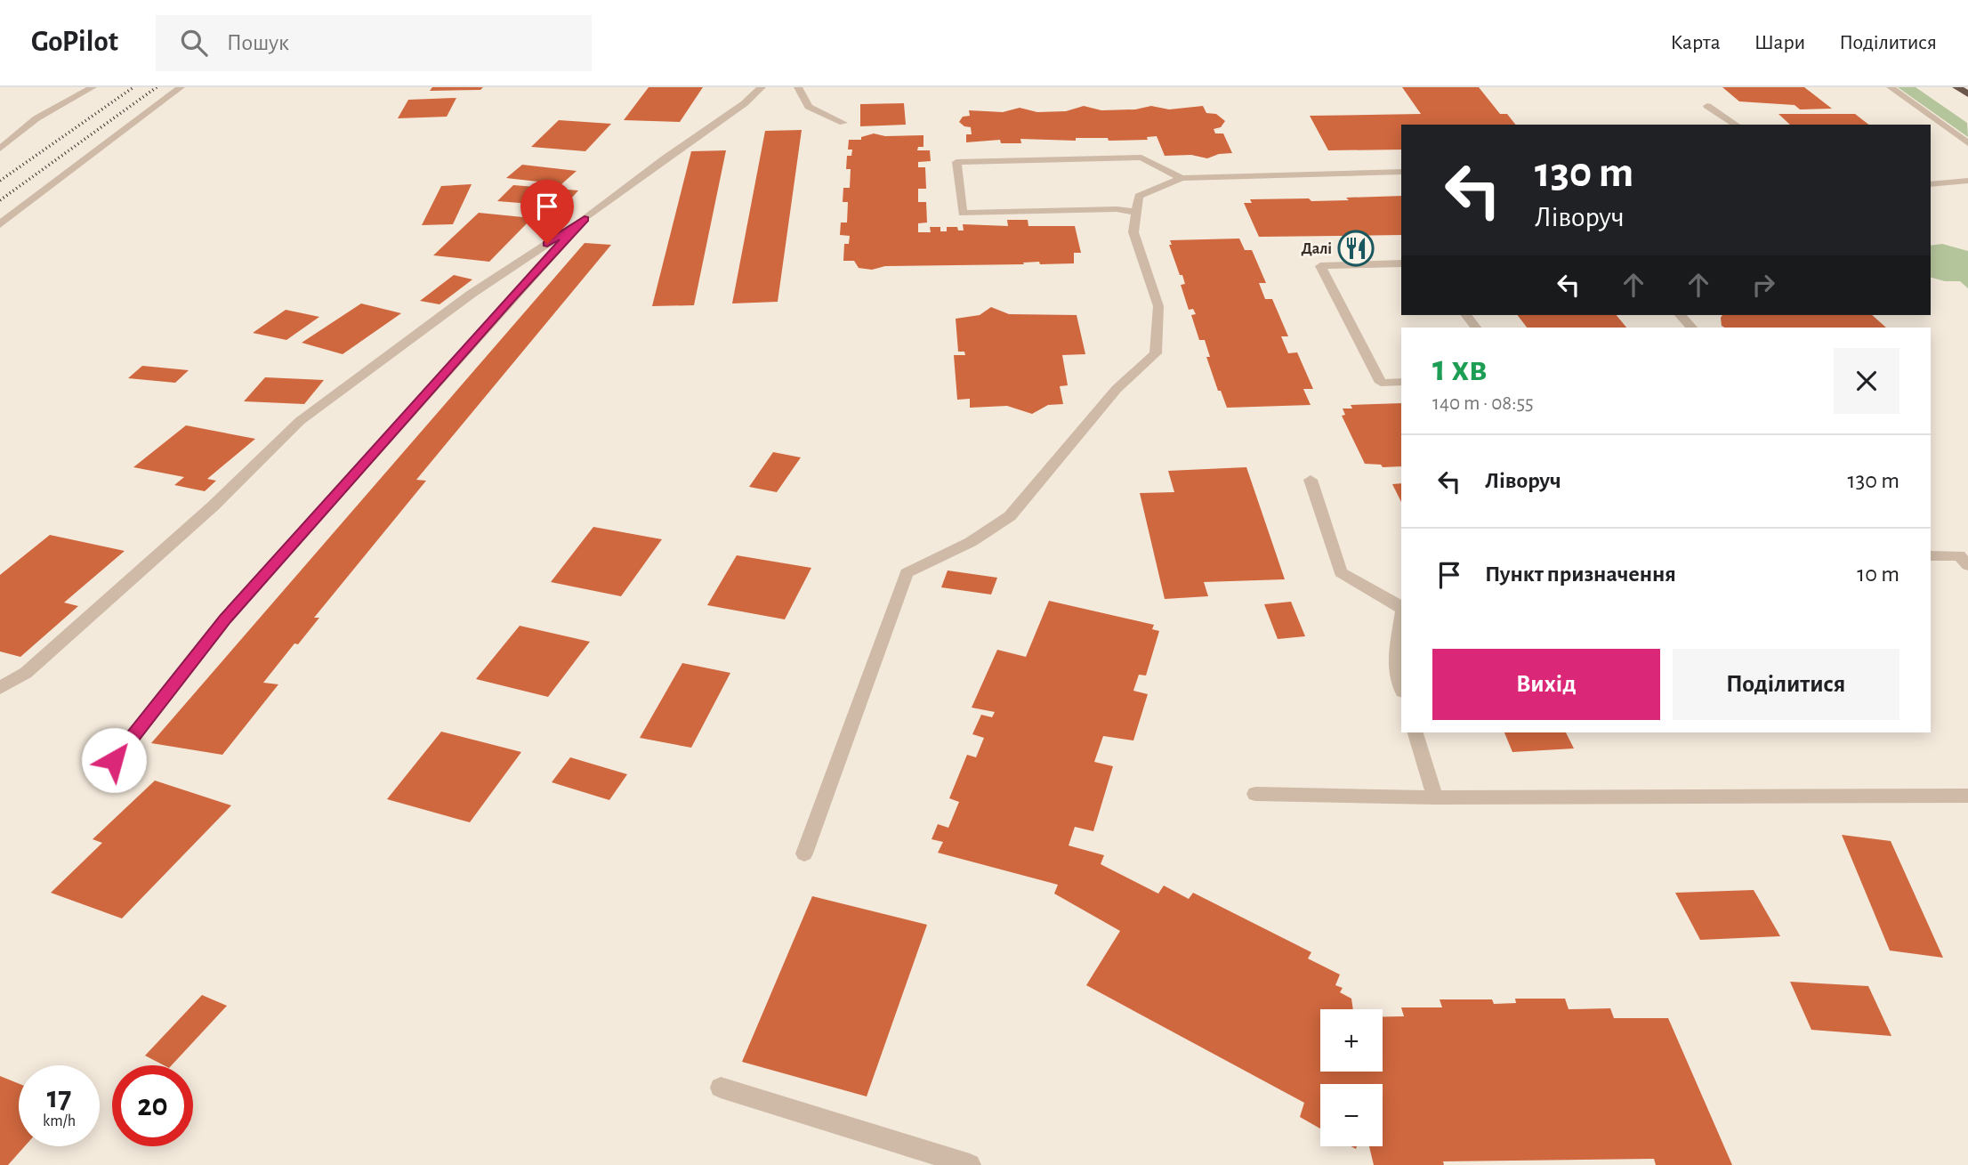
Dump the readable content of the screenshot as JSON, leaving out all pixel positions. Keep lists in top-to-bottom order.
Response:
{
  "places": {
    "restaurant": ["Далі"]
  },
  "page": {
    "header": "GoPilot",
    "search": "Пошук",
    "nav": ["Карта", "Шари", "Поділитися"],
    "turn": ["130 m", "Ліворуч"],
    "heading": ["1 хв", "140 m · 08:55"],
    "list": [
      {
        "name": "Ліворуч",
        "value": "130 m"
      },
      {
        "name": "Пункт призначення",
        "value": "10 m"
      }
    ],
    "buttons": ["Вихід", "Поділитися"],
    "map_buttons": ["+", "−"],
    "speed": "17 km/h",
    "limit": "20"
  }
}
